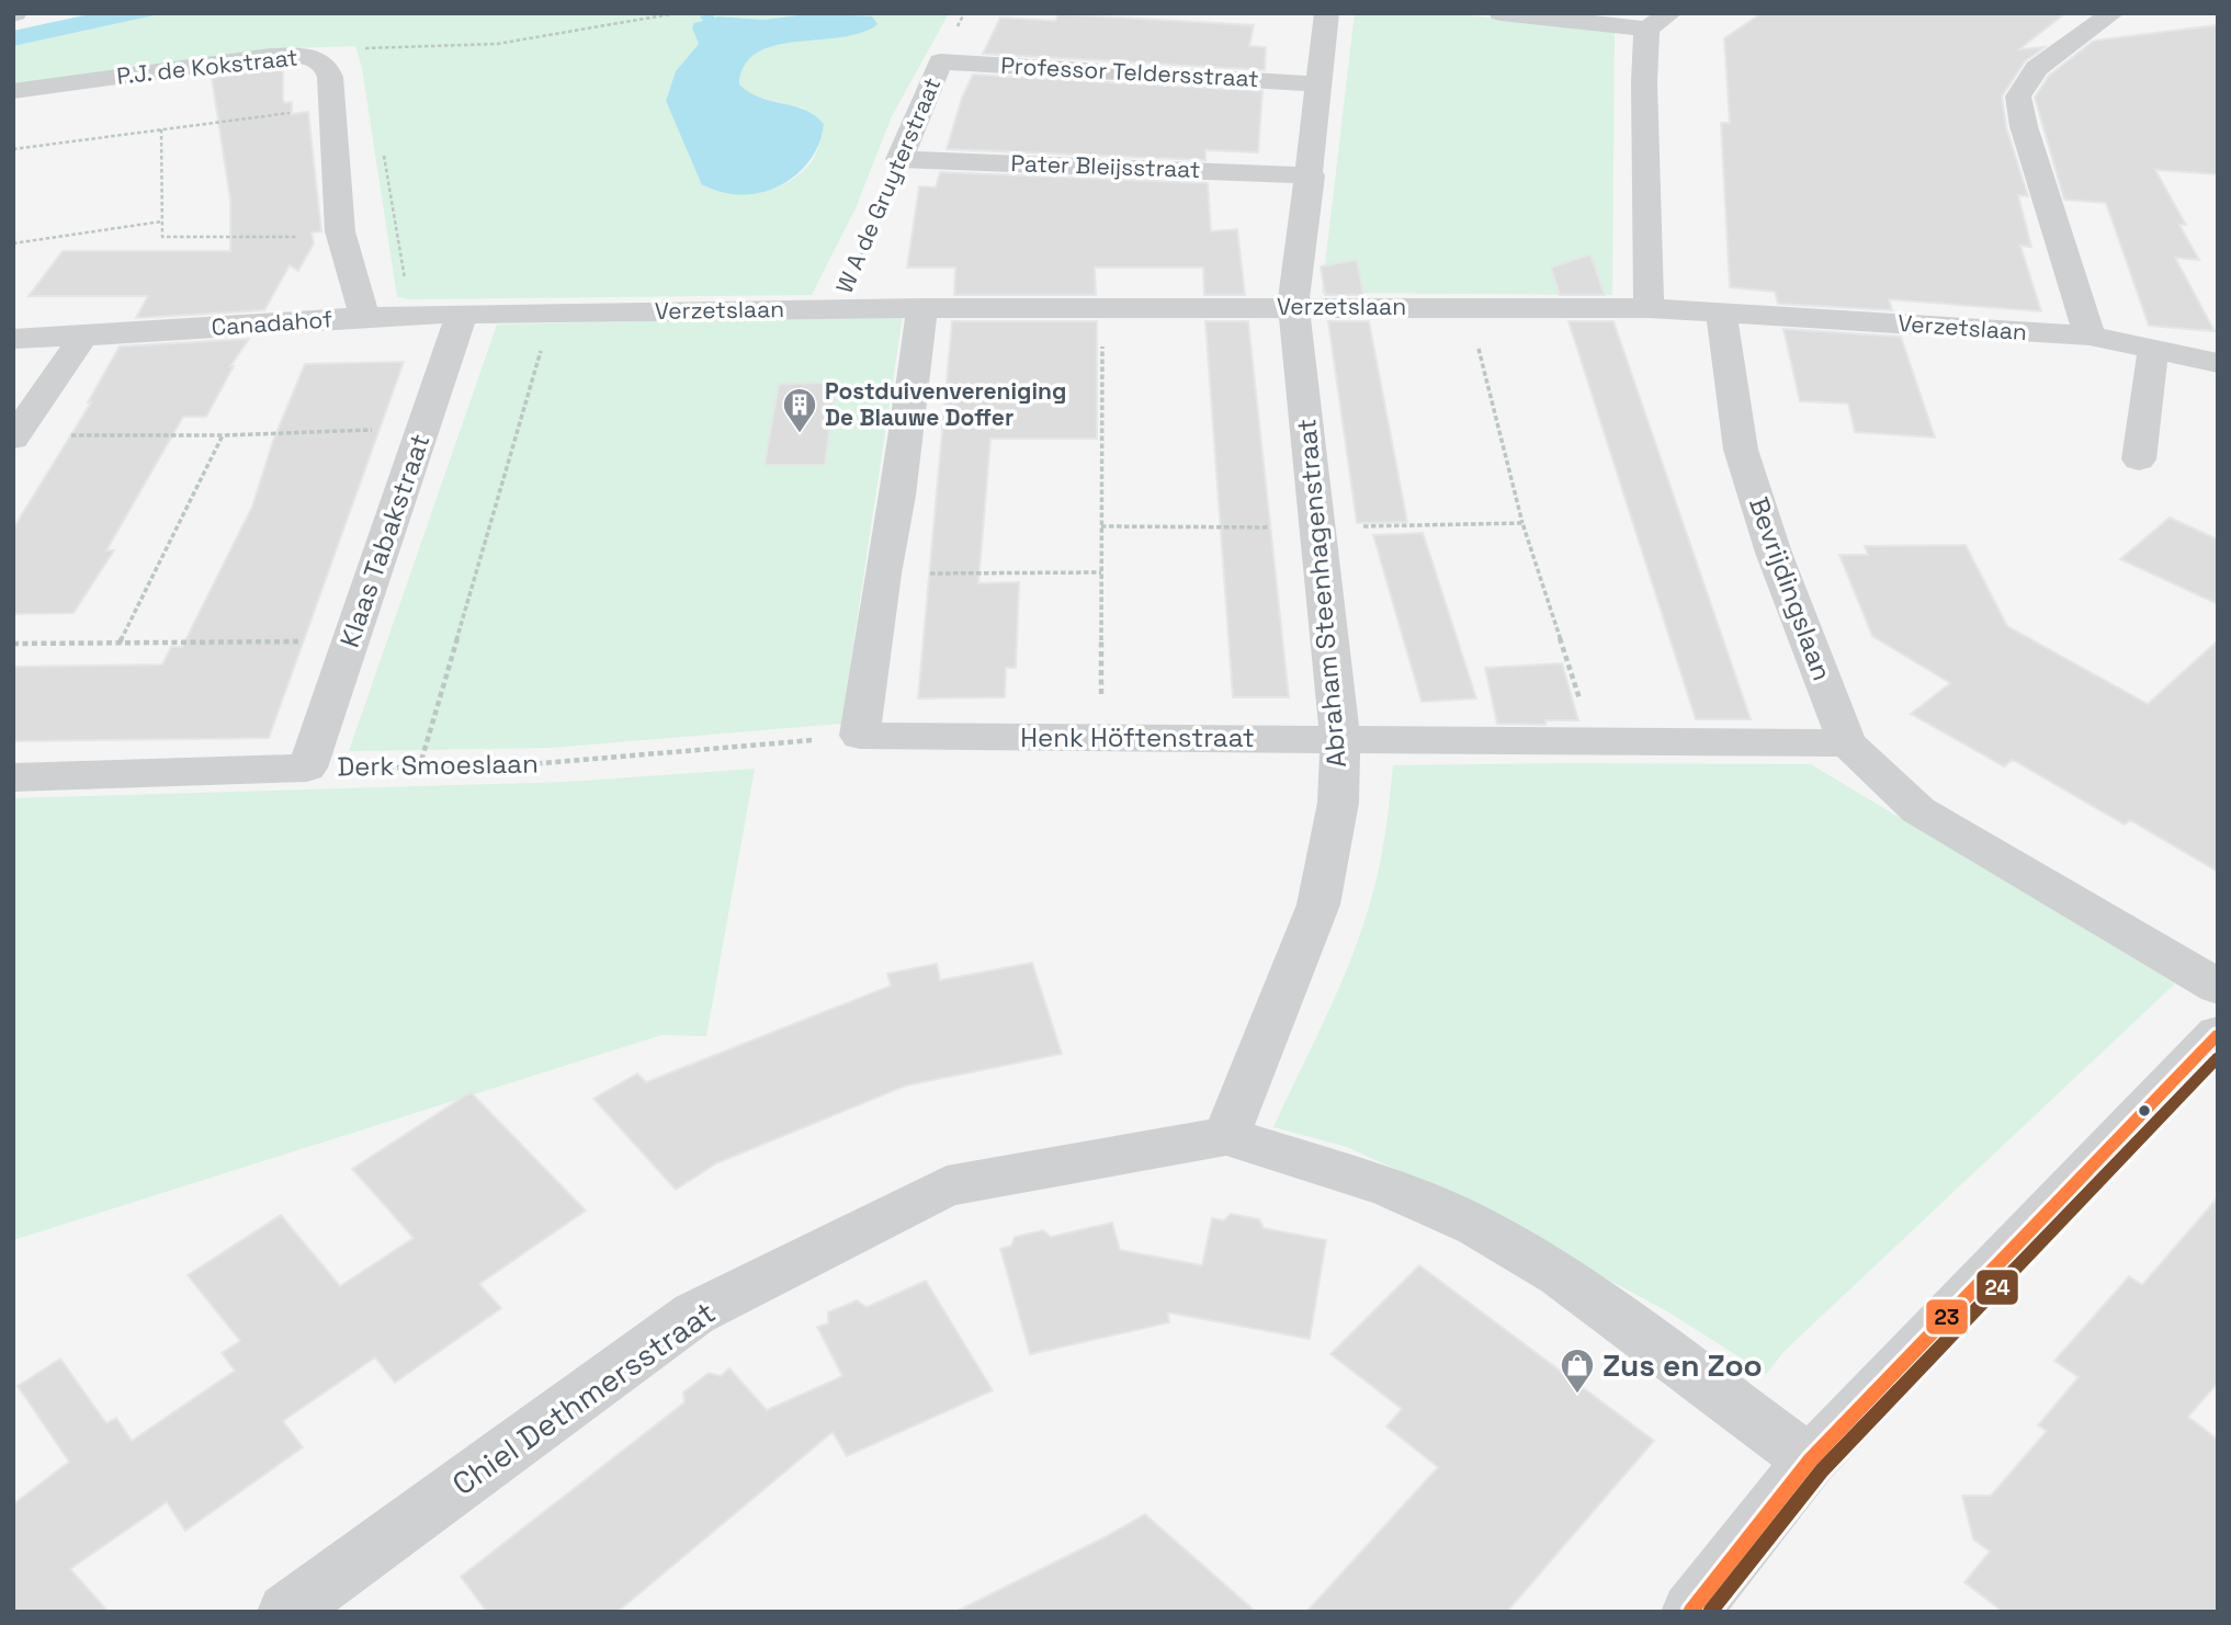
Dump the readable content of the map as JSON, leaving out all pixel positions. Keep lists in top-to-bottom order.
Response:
{
  "streets": {
    "street": [
      "P.J. de Kokstraat",
      "Professor Teldersstraat",
      "Pater Bleijsstraat",
      "W A de Gruyterstraat",
      "Verzetslaan",
      "Canadahof",
      "Klaas Tabakstraat",
      "Bevrijdingslaan",
      "Abraham Steenhagenstraat",
      "Henk Höftenstraat",
      "Derk Smoeslaan",
      "Chiel Dethmersstraat"
    ]
  },
  "crossings": [
    ["P.J. de Kokstraat", "Canadahof"],
    ["Professor Teldersstraat", "W A de Gruyterstraat"],
    ["Professor Teldersstraat", "Abraham Steenhagenstraat"],
    ["Pater Bleijsstraat", "W A de Gruyterstraat"],
    ["Pater Bleijsstraat", "Abraham Steenhagenstraat"],
    ["W A de Gruyterstraat", "Verzetslaan"],
    ["Verzetslaan", "Canadahof"],
    ["Verzetslaan", "Klaas Tabakstraat"],
    ["Verzetslaan", "Bevrijdingslaan"],
    ["Verzetslaan", "Abraham Steenhagenstraat"],
    ["Canadahof", "Klaas Tabakstraat"],
    ["Klaas Tabakstraat", "Derk Smoeslaan"],
    ["Bevrijdingslaan", "Henk Höftenstraat"],
    ["Abraham Steenhagenstraat", "Henk Höftenstraat"],
    ["Abraham Steenhagenstraat", "Chiel Dethmersstraat"],
    ["Henk Höftenstraat", "Derk Smoeslaan"]
  ],
  "places": {
    "building": ["Postduivenvereniging De Blauwe Doffer"],
    "shop": ["Zus en Zoo"]
  },
  "lines": ["transit line 23", "transit line 24"]
}
